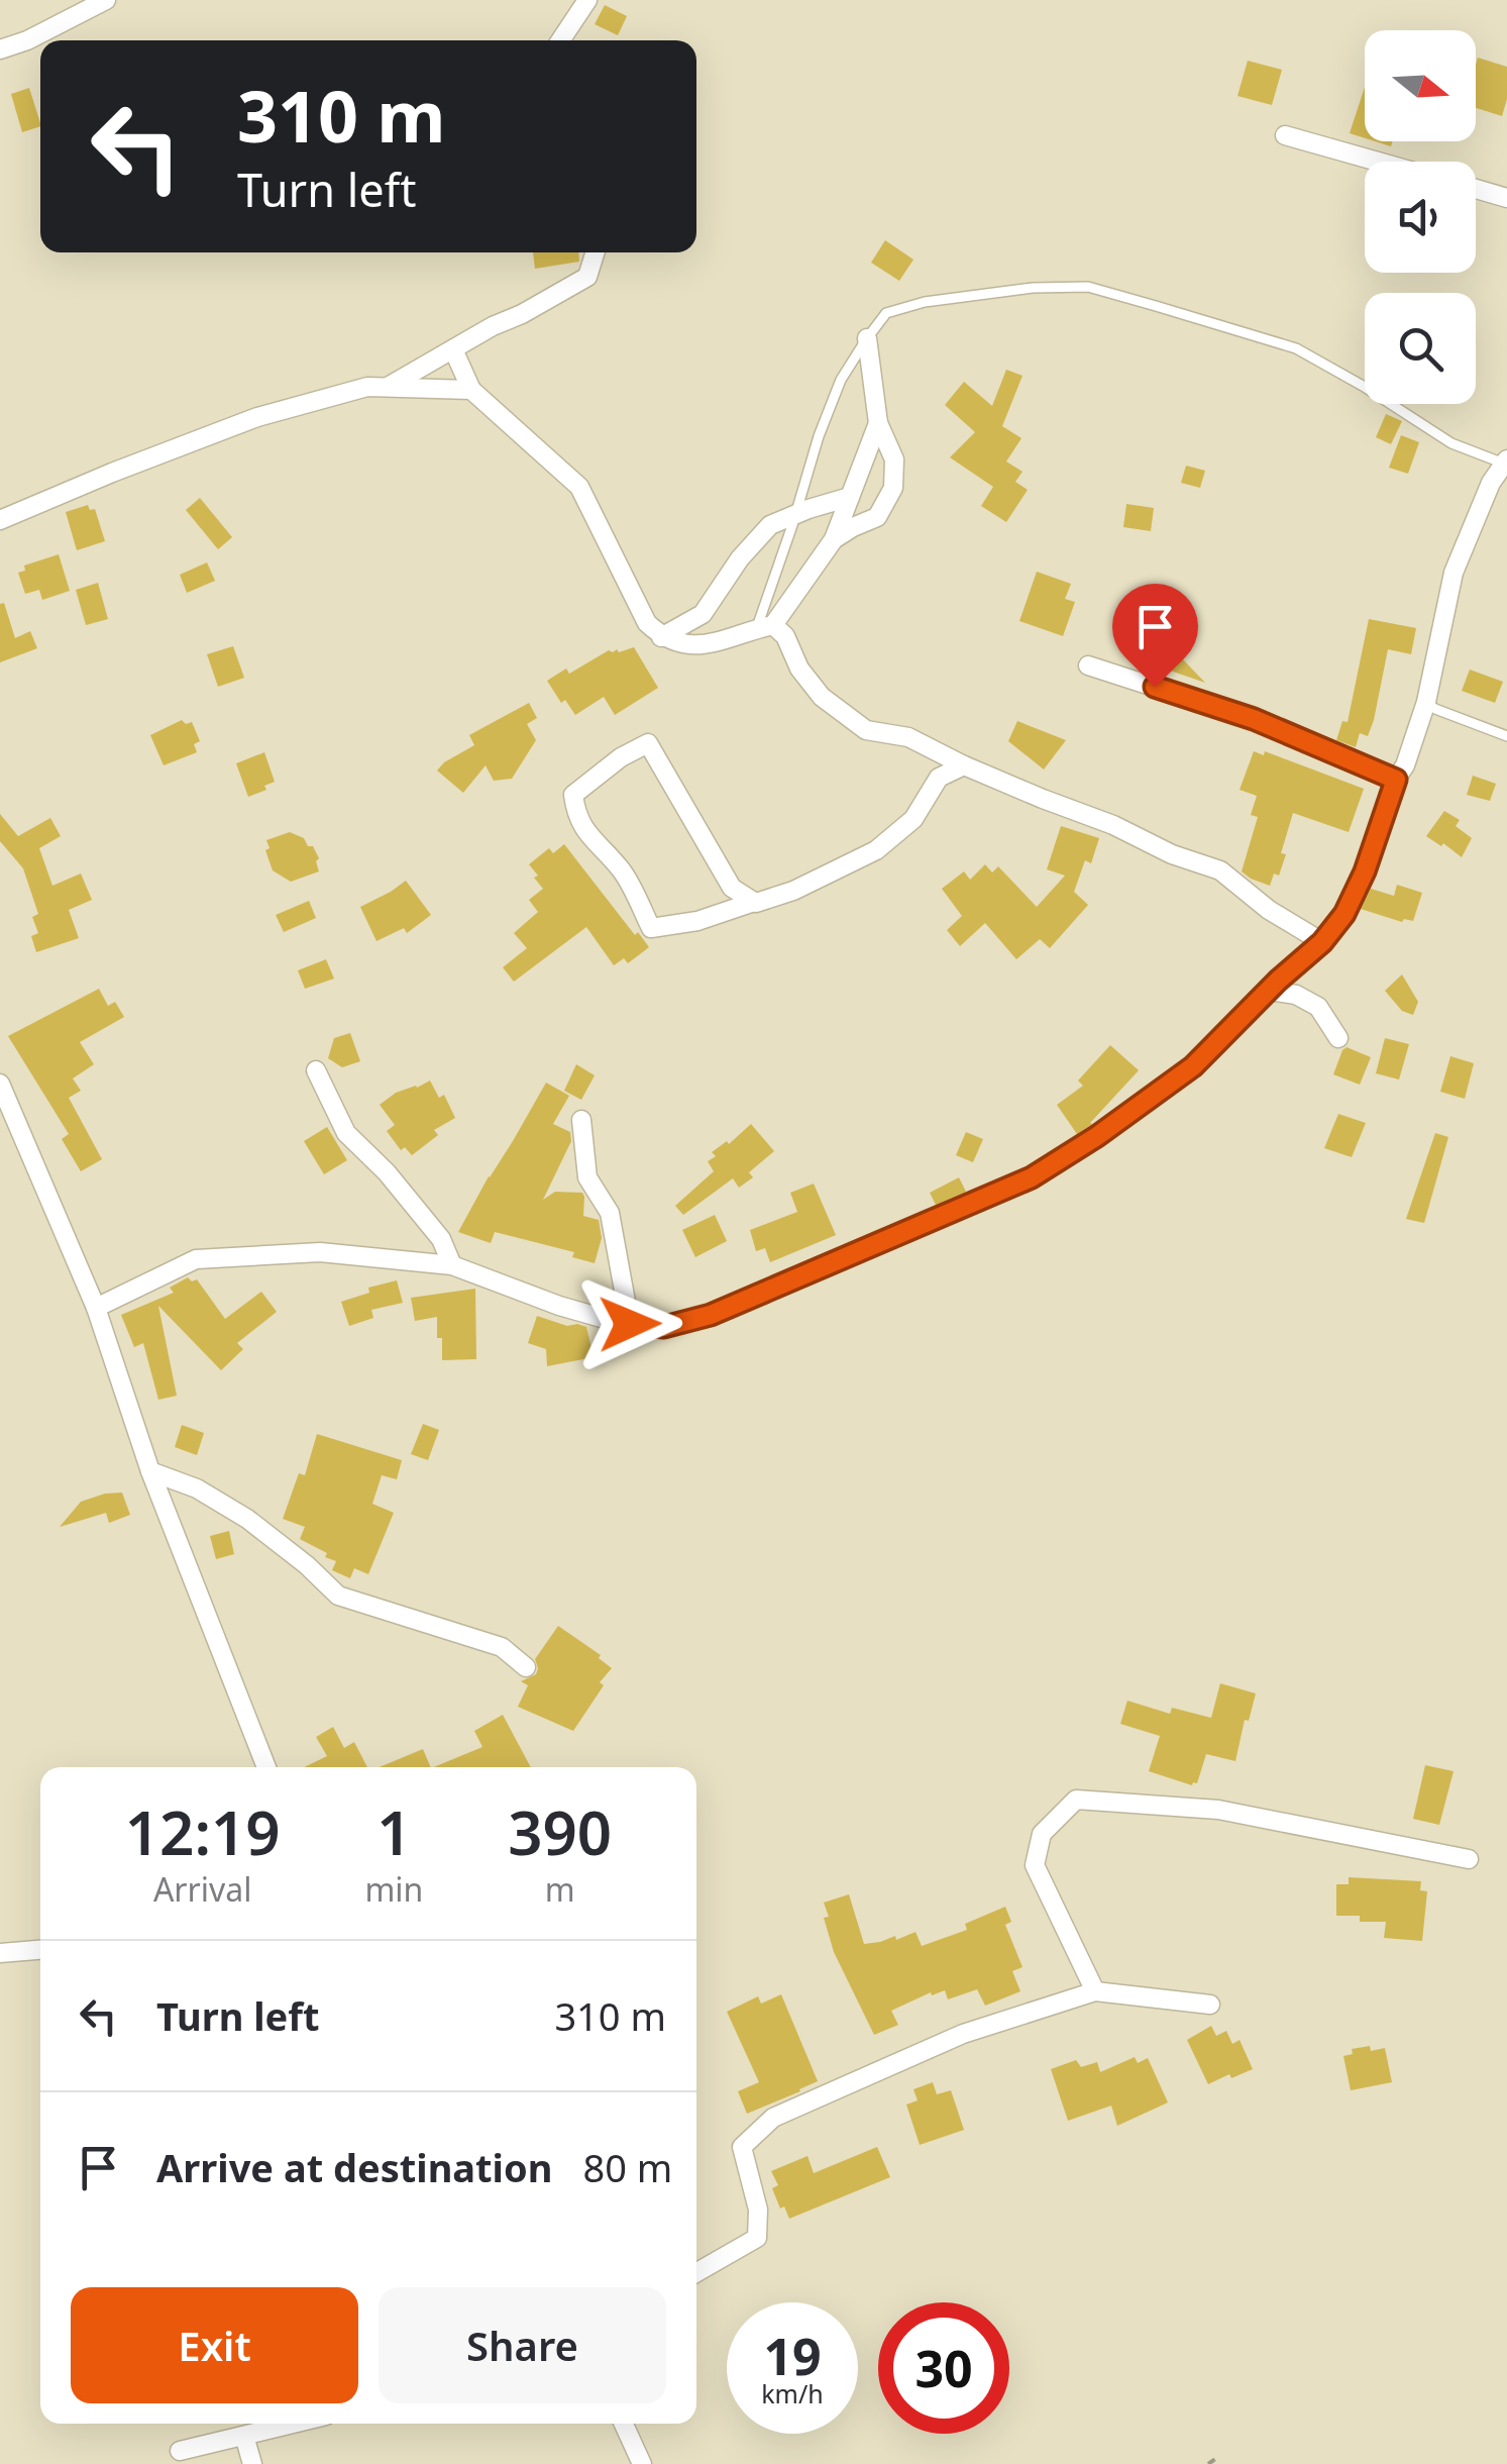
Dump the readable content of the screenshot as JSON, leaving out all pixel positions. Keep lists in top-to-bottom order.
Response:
{
  "north": "right",
  "page": {
    "turn": ["310 m", "Turn left"],
    "eta": [
      "12:19",
      "Arrival",
      "1",
      "min",
      "390",
      "m"
    ],
    "list": [
      {
        "name": "Turn left",
        "value": "310 m"
      },
      {
        "name": "Arrive at destination",
        "value": "80 m"
      }
    ],
    "buttons": ["Exit", "Share"],
    "speed": "19 km/h",
    "limit": "30"
  }
}
